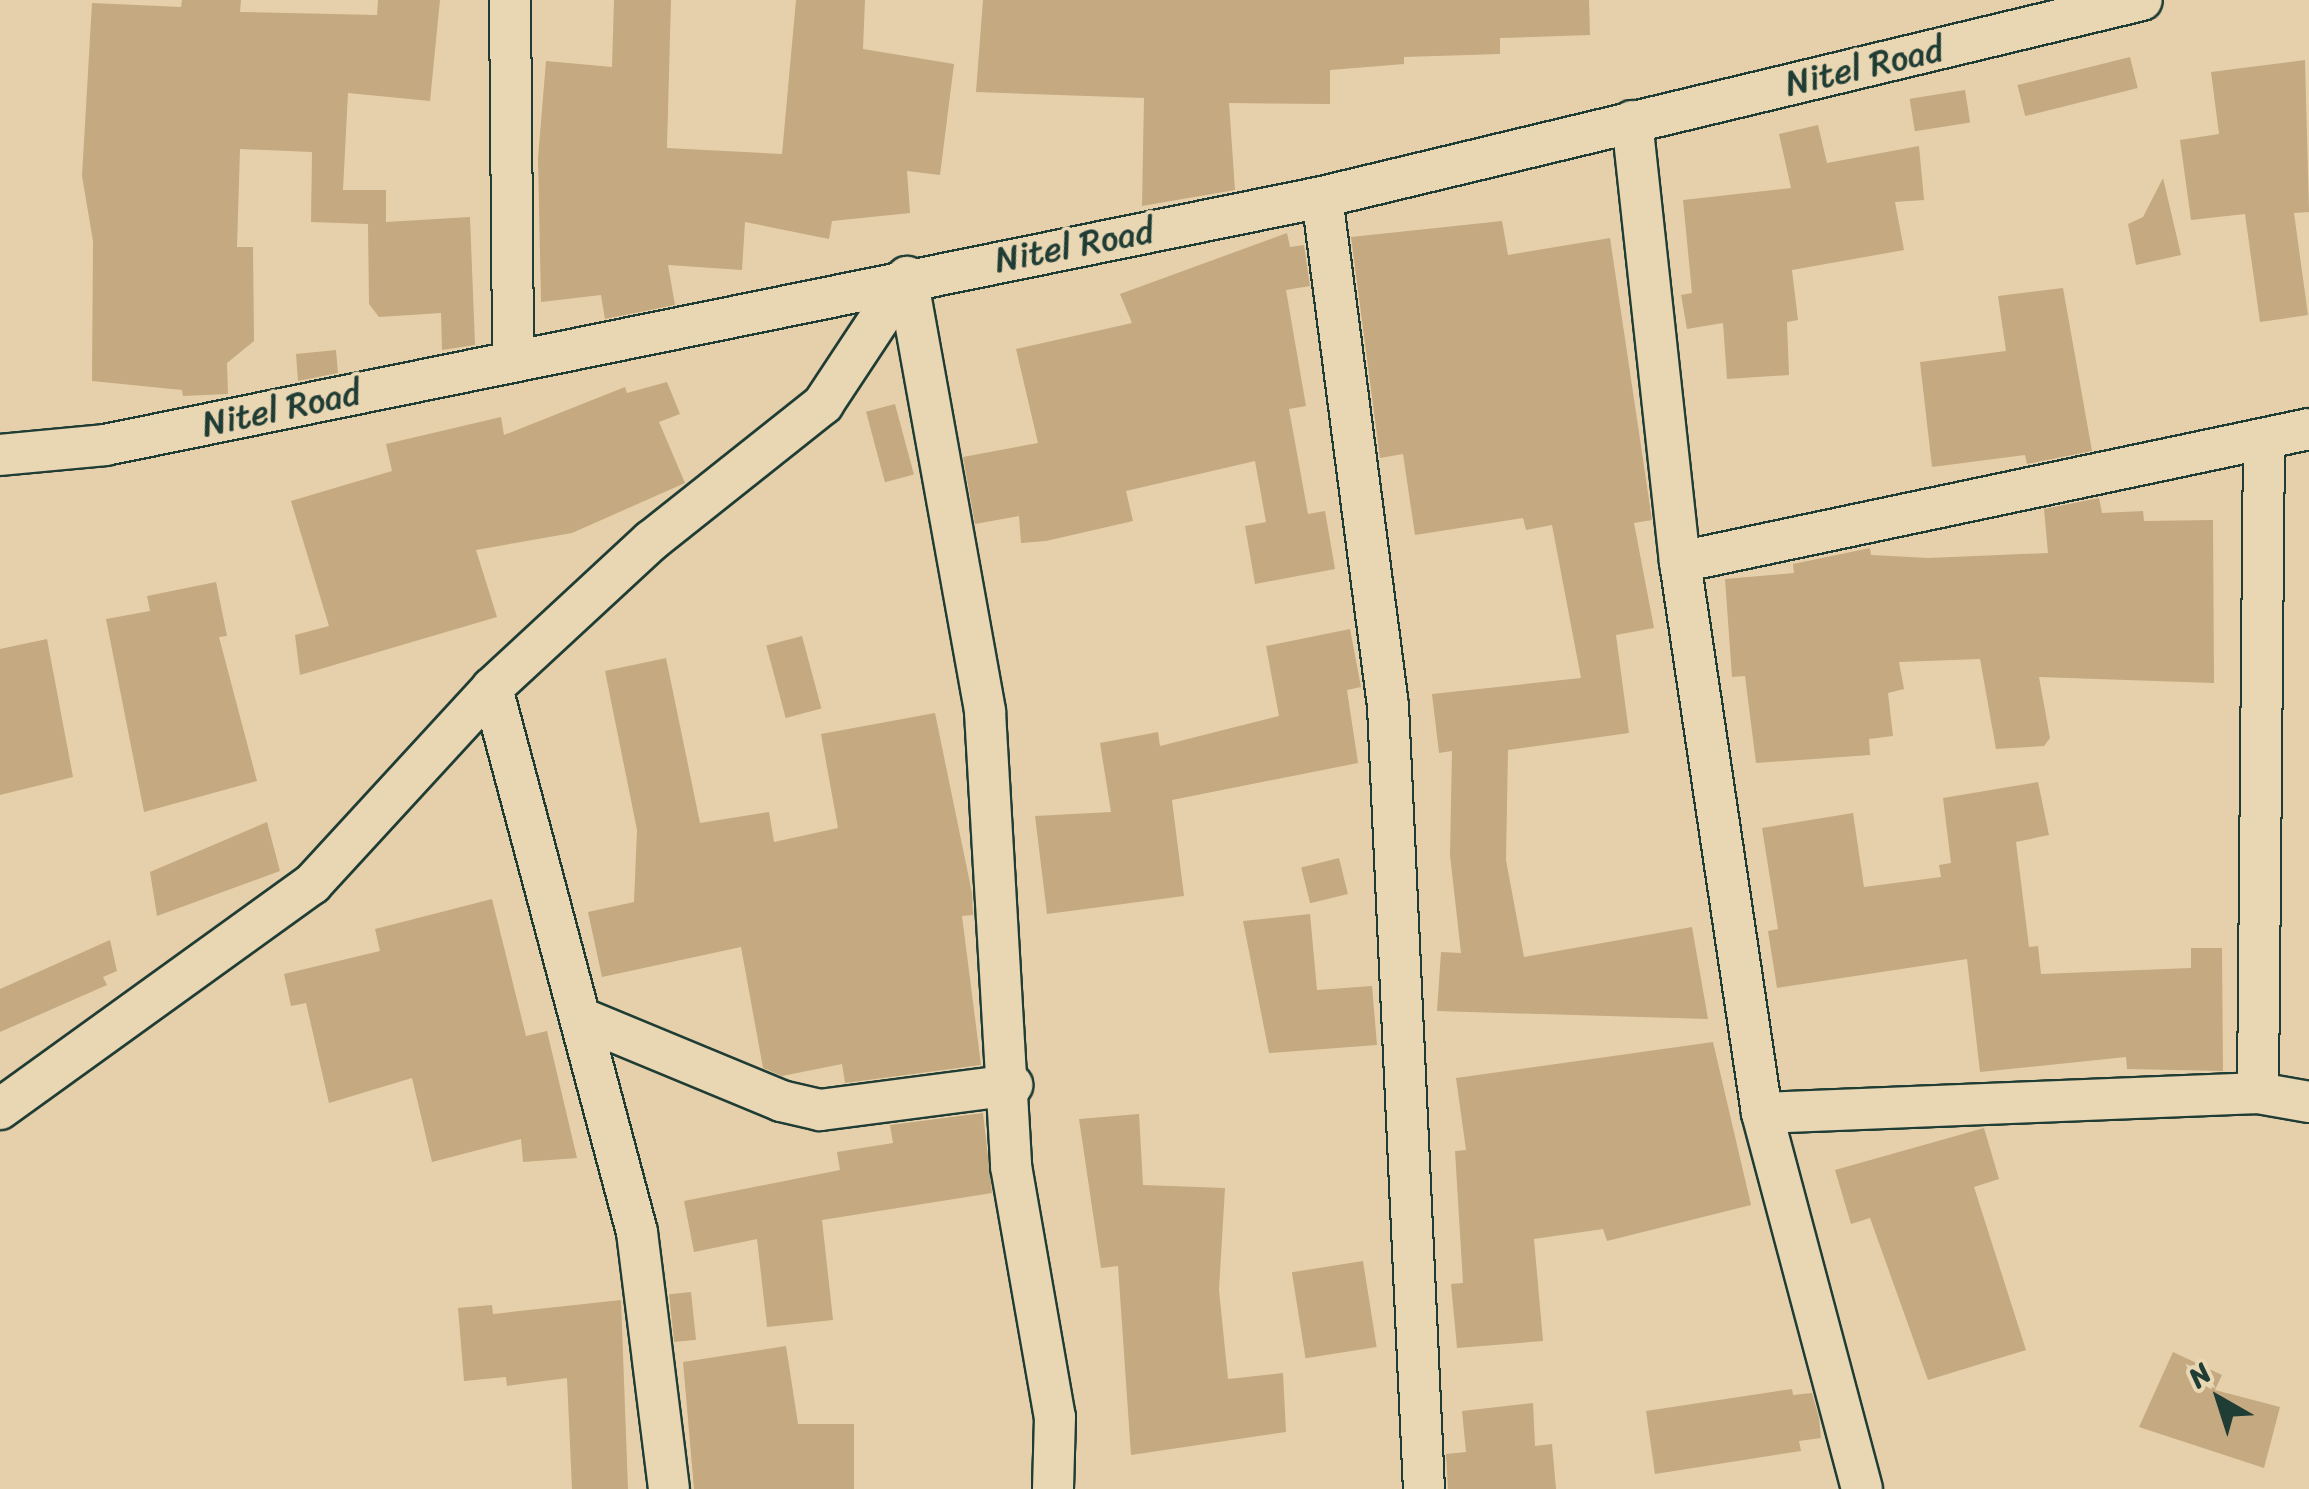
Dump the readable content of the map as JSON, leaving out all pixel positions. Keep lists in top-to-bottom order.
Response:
{
  "streets": {
    "street": ["Nitel Road"]
  },
  "north": "top left"
}
